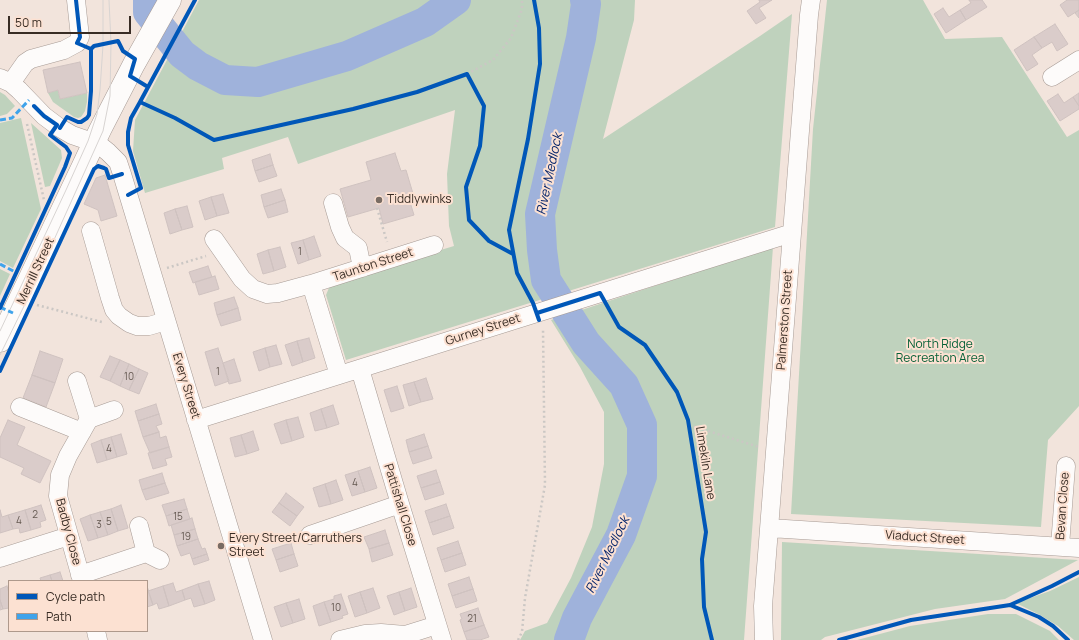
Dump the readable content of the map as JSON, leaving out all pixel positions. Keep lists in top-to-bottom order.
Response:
{
  "streets": {
    "main road": ["Merrill Street"],
    "street": [
      "Taunton Street",
      "Palmerston Street",
      "Gurney Street",
      "Every Street",
      "Pattishall Close",
      "Bevan Close",
      "Badby Close",
      "Viaduct Street"
    ],
    "cycle path": ["Limekiln Lane"]
  },
  "crossings": [
    ["Merrill Street", "Every Street"],
    ["Palmerston Street", "Gurney Street"],
    ["Palmerston Street", "Viaduct Street"],
    ["Gurney Street", "Every Street"],
    ["Gurney Street", "Pattishall Close"],
    ["Bevan Close", "Viaduct Street"]
  ],
  "water": ["River Medlock"],
  "parks": ["North Ridge Recreation Area"],
  "places": ["Tiddlywinks", "Every Street/Carruthers Street"],
  "house_numbers": [
    "1",
    "1",
    "10",
    "4",
    "4",
    "2",
    "15",
    "4",
    "5",
    "3",
    "19",
    "10",
    "21"
  ],
  "legend": ["Cycle path", "Path"],
  "scale_bar": "50 m"
}
